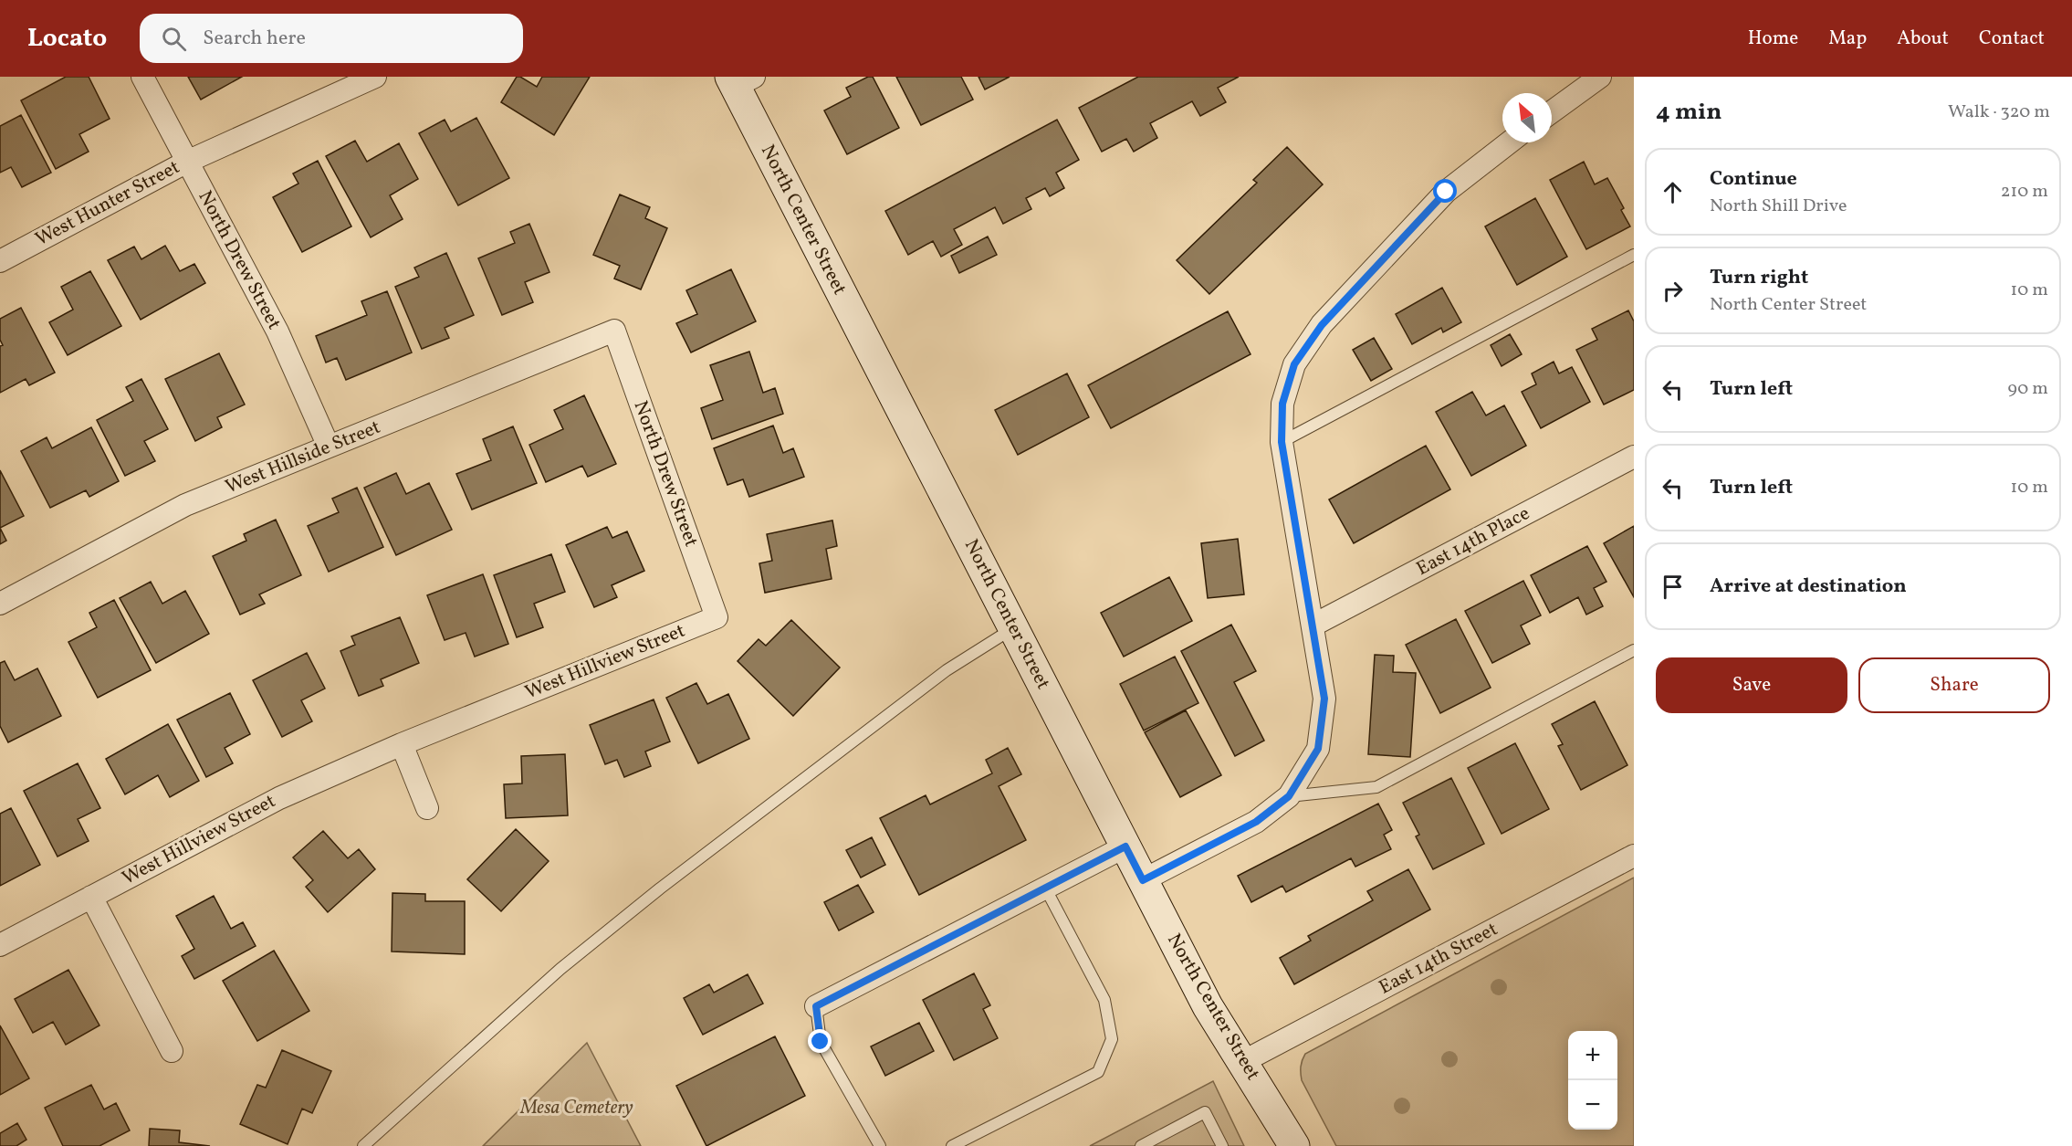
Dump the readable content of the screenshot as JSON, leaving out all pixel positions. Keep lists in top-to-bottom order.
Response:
{
  "streets": {
    "street": [
      "West Hunter Street",
      "North Center Street",
      "North Drew Street",
      "West Hillside Street",
      "East 14th Place",
      "West Hillview Street",
      "East 14th Street"
    ]
  },
  "crossings": [
    ["West Hunter Street", "North Drew Street"],
    ["North Center Street", "East 14th Street"],
    ["North Drew Street", "West Hillside Street"],
    ["North Drew Street", "West Hillview Street"]
  ],
  "parks": ["Mesa Cemetery"],
  "north": "top left",
  "page": {
    "header": "Locato",
    "search": "Search here",
    "nav": [
      "Home",
      "Map",
      "About",
      "Contact"
    ],
    "heading": ["4 min", "Walk · 320 m"],
    "list": [
      ["Continue", "North Shill Drive", "210 m"],
      ["Turn right", "North Center Street", "10 m"],
      ["Turn left", "90 m"],
      ["Turn left", "10 m"],
      "Arrive at destination"
    ],
    "buttons": ["Save", "Share"],
    "map_buttons": ["+", "−"]
  }
}
